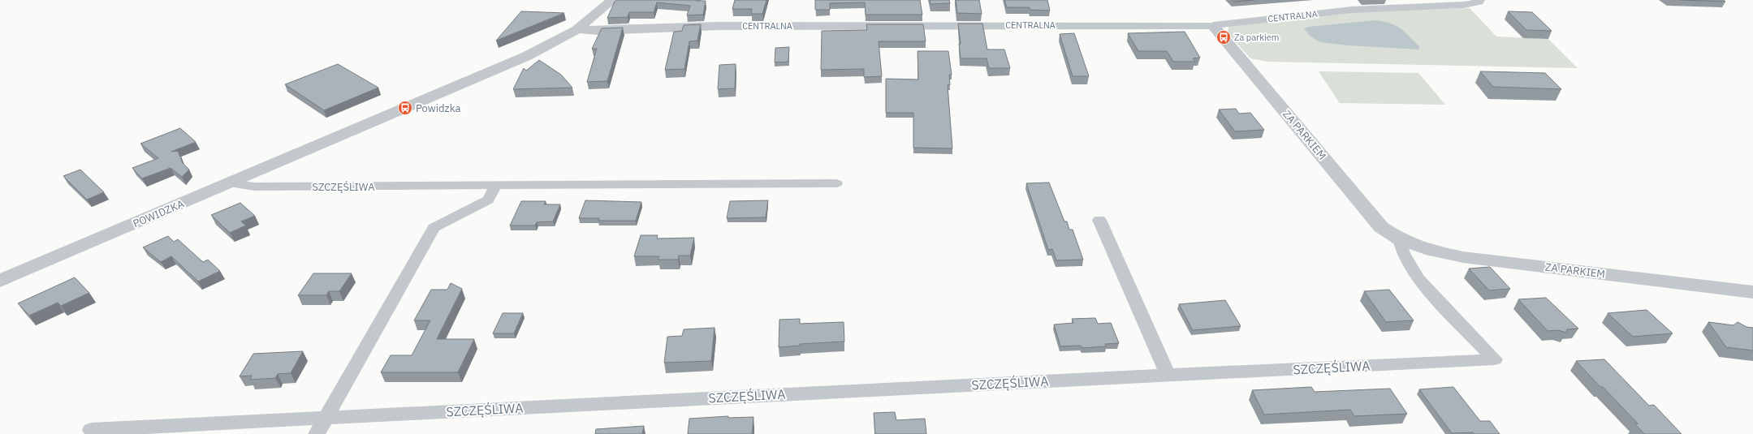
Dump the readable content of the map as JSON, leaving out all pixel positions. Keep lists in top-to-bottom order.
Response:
{
  "streets": {
    "street": [
      "CENTRALNA",
      "ZA PARKIEM",
      "SZCZĘŚLIWA",
      "POWIDZKA"
    ]
  },
  "crossings": [
    ["CENTRALNA", "ZA PARKIEM"],
    ["CENTRALNA", "POWIDZKA"],
    ["ZA PARKIEM", "SZCZĘŚLIWA"],
    ["SZCZĘŚLIWA", "POWIDZKA"]
  ],
  "places": {
    "bus stop": ["Za parkiem", "Powidzka"]
  }
}
